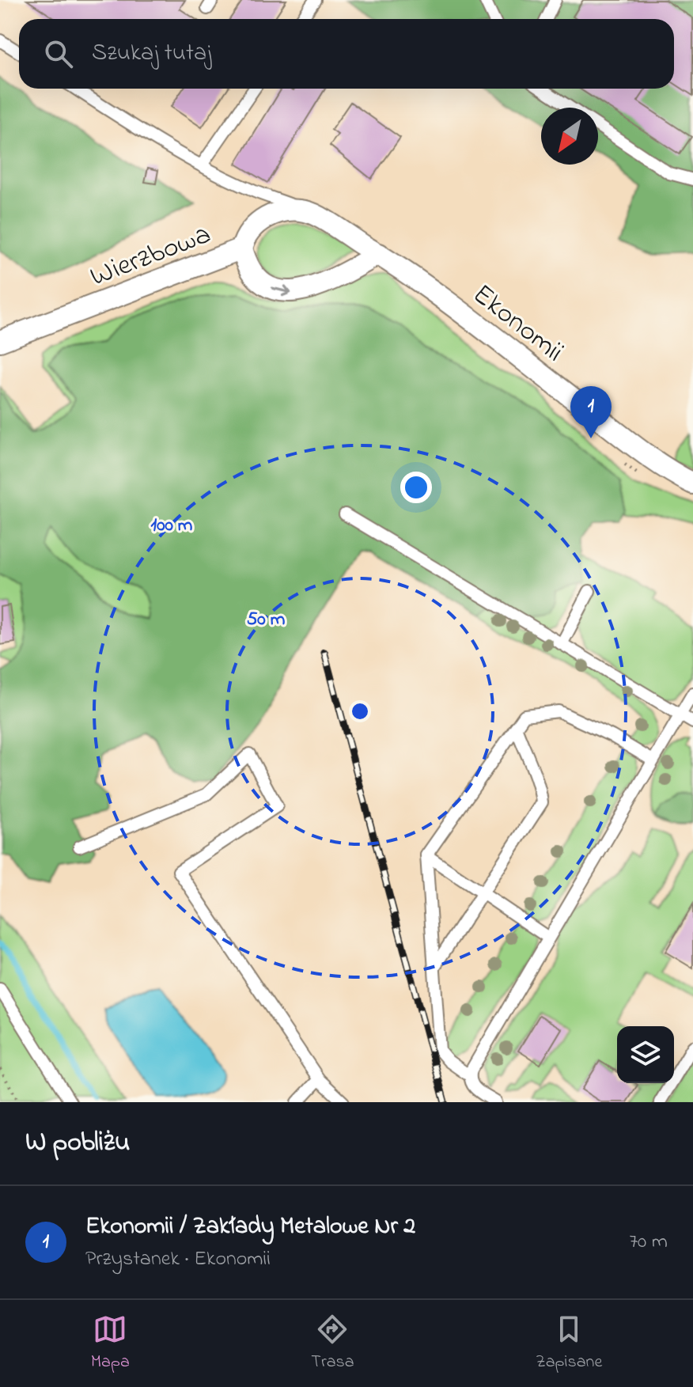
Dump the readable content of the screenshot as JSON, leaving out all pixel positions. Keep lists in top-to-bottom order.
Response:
{
  "streets": {
    "street": ["Wierzbowa", "Ekonomii"]
  },
  "crossings": [
    ["Wierzbowa", "Ekonomii"]
  ],
  "north": "bottom left",
  "page": {
    "search": "Szukaj tutaj",
    "pins": "1",
    "heading": "W pobliżu",
    "list": [
      {
        "mark": "1",
        "name": "Ekonomii / Zakłady Metalowe Nr 2",
        "note": "Przystanek · Ekonomii",
        "value": "70 m"
      }
    ],
    "nav": ["Mapa", "Trasa", "Zapisane"]
  },
  "rings": ["100 m", "50 m"]
}
